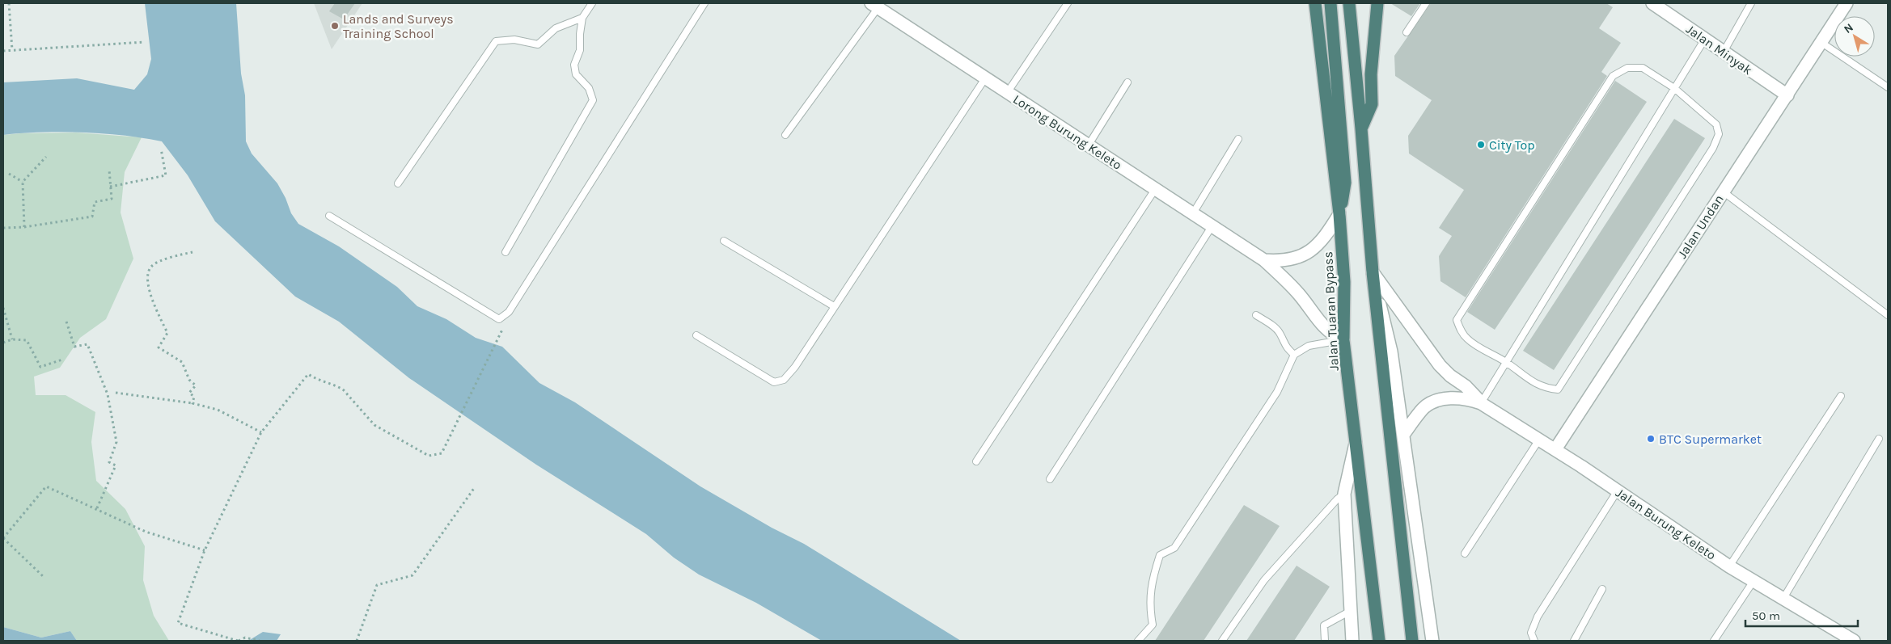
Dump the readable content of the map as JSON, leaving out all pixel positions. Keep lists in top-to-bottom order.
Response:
{
  "streets": {
    "highway": ["Jalan Tuaran Bypass"],
    "street": [
      "Jalan Minyak",
      "Lorong Burung Keleto",
      "Jalan Undan",
      "Jalan Burung Keleto"
    ]
  },
  "crossings": [
    ["Jalan Minyak", "Jalan Undan"],
    ["Lorong Burung Keleto", "Jalan Tuaran Bypass"],
    ["Jalan Undan", "Jalan Burung Keleto"]
  ],
  "places": ["Lands and Surveys Training School", "City Top", "BTC Supermarket"],
  "scale_bar": "50 m",
  "north": "top left"
}
